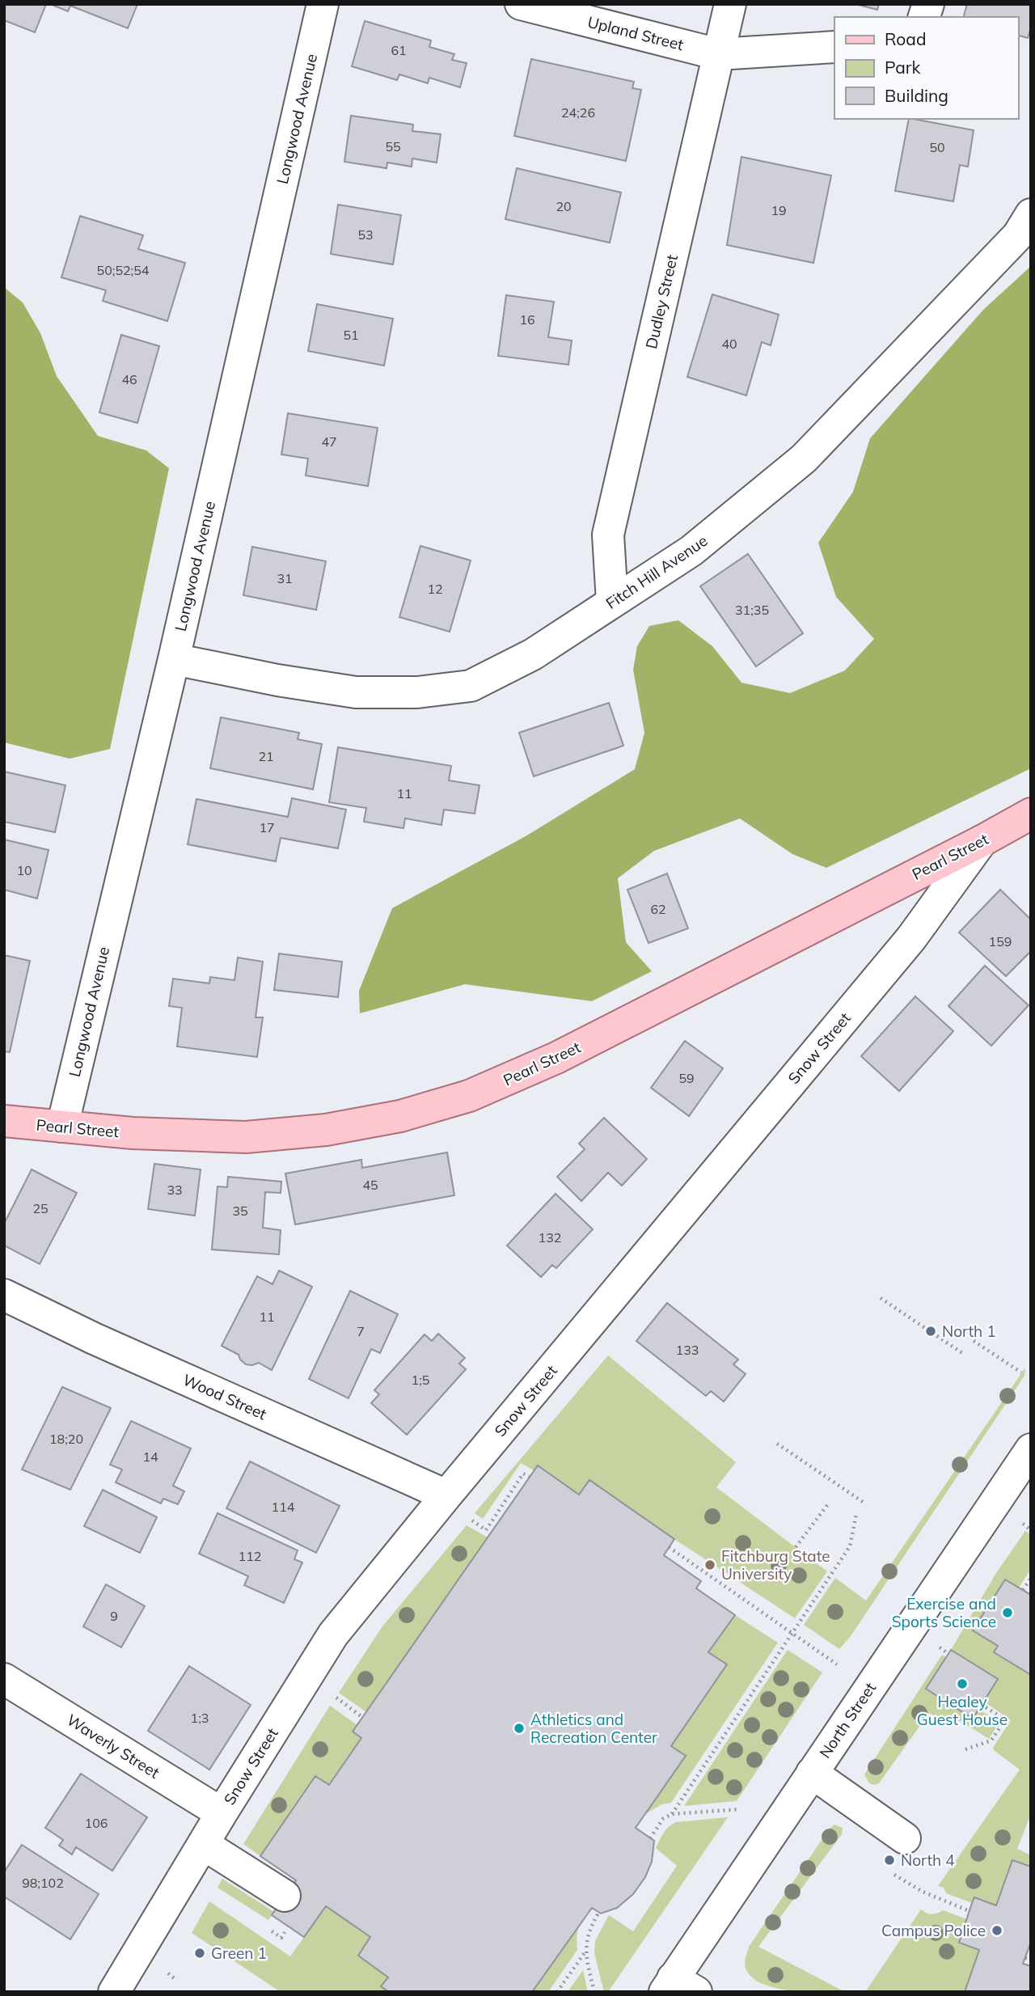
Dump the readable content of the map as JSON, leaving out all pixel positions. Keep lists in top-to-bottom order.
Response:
{
  "streets": {
    "main road": ["Pearl Street"],
    "street": [
      "Upland Street",
      "Longwood Avenue",
      "Dudley Street",
      "Fitch Hill Avenue",
      "Snow Street",
      "Wood Street",
      "North Street",
      "Waverly Street"
    ]
  },
  "crossings": [
    ["Upland Street", "Dudley Street"],
    ["Longwood Avenue", "Fitch Hill Avenue"],
    ["Longwood Avenue", "Pearl Street"],
    ["Dudley Street", "Fitch Hill Avenue"],
    ["Pearl Street", "Snow Street"],
    ["Snow Street", "Wood Street"],
    ["Snow Street", "Waverly Street"]
  ],
  "places": [
    "North 1",
    "Fitchburg State University",
    "Exercise and Sports Science",
    "Healey Guest House",
    "Athletics and Recreation Center",
    "North 4",
    "Campus Police",
    "Green 1"
  ],
  "house_numbers": [
    "61",
    "24;26",
    "55",
    "50",
    "20",
    "19",
    "53",
    "50;52;54",
    "16",
    "51",
    "40",
    "46",
    "47",
    "31",
    "12",
    "31;35",
    "21",
    "11",
    "17",
    "10",
    "62",
    "159",
    "59",
    "45",
    "33",
    "25",
    "35",
    "132",
    "11",
    "7",
    "133",
    "1;5",
    "18;20",
    "14",
    "114",
    "112",
    "9",
    "1;3",
    "106",
    "98;102"
  ],
  "legend": ["Road", "Park", "Building"]
}
